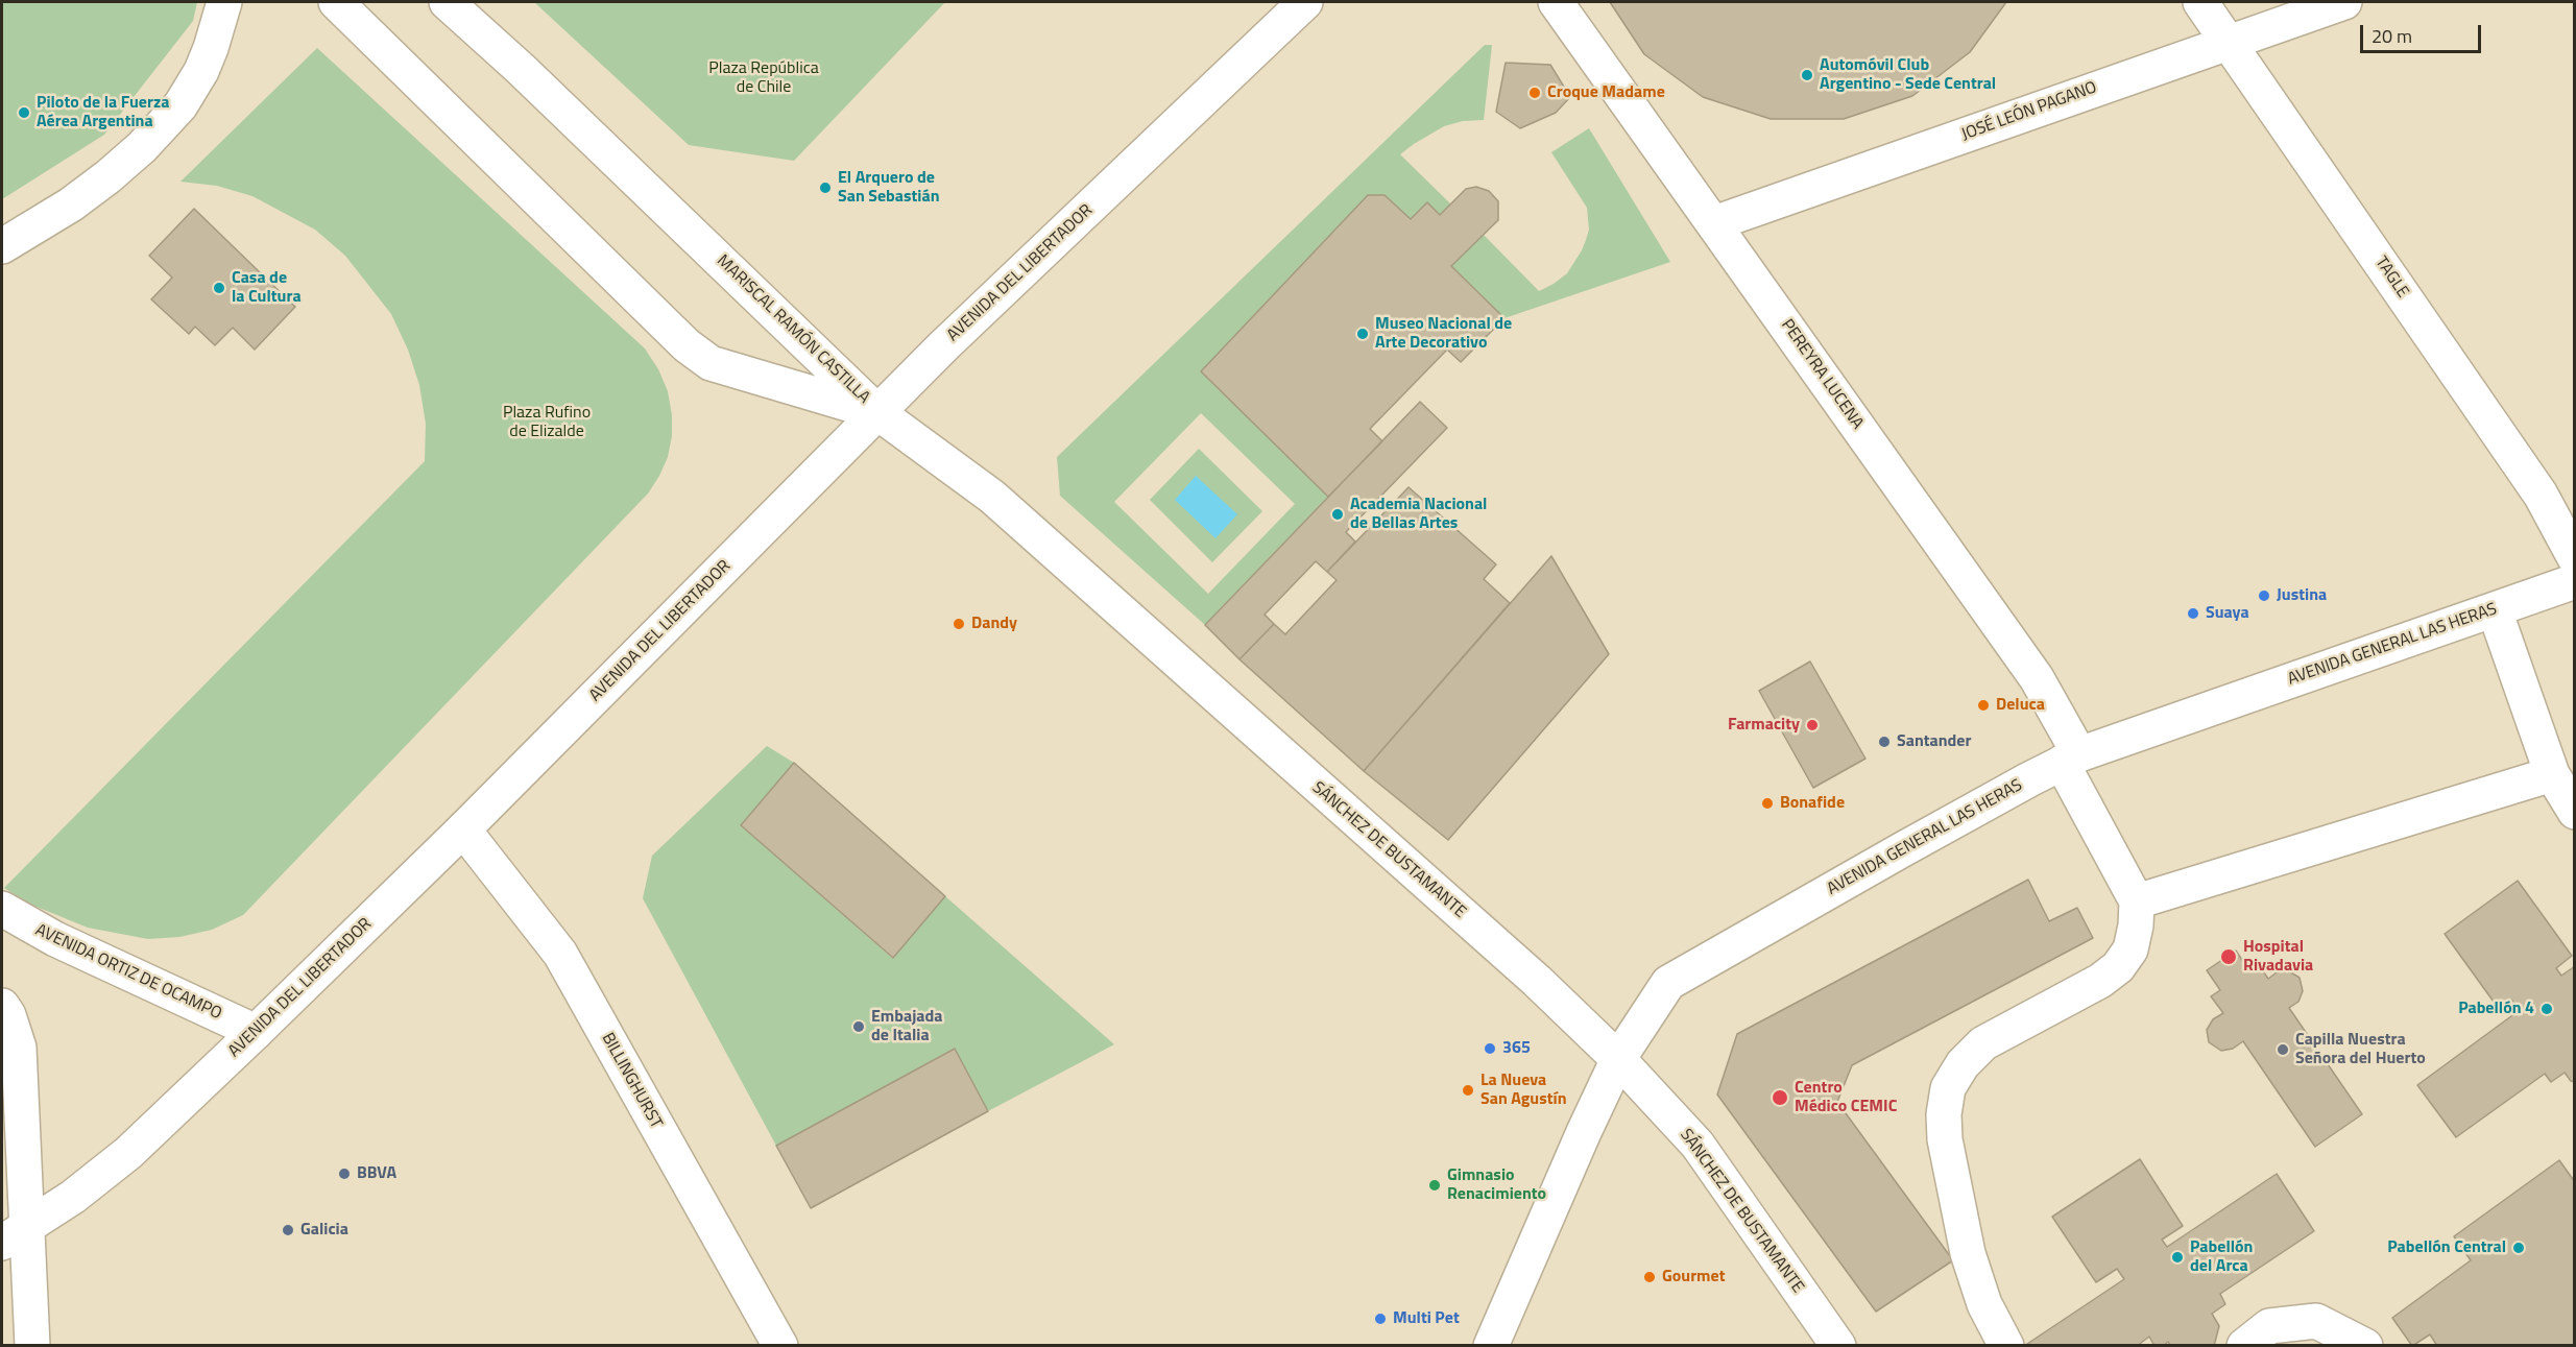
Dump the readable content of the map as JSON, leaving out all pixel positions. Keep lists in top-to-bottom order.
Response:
{
  "streets": {
    "street": [
      "JOSÉ LEÓN PAGANO",
      "AVENIDA DEL LIBERTADOR",
      "TAGLE",
      "MARISCAL RAMÓN CASTILLA",
      "PEREYRA LUCENA",
      "AVENIDA GENERAL LAS HERAS",
      "SÁNCHEZ DE BUSTAMANTE",
      "AVENIDA ORTIZ DE OCAMPO",
      "BILLINGHURST"
    ]
  },
  "crossings": [
    ["JOSÉ LEÓN PAGANO", "TAGLE"],
    ["JOSÉ LEÓN PAGANO", "PEREYRA LUCENA"],
    ["AVENIDA DEL LIBERTADOR", "MARISCAL RAMÓN CASTILLA"],
    ["AVENIDA DEL LIBERTADOR", "SÁNCHEZ DE BUSTAMANTE"],
    ["AVENIDA DEL LIBERTADOR", "AVENIDA ORTIZ DE OCAMPO"],
    ["AVENIDA DEL LIBERTADOR", "BILLINGHURST"],
    ["MARISCAL RAMÓN CASTILLA", "SÁNCHEZ DE BUSTAMANTE"],
    ["PEREYRA LUCENA", "AVENIDA GENERAL LAS HERAS"],
    ["AVENIDA GENERAL LAS HERAS", "SÁNCHEZ DE BUSTAMANTE"]
  ],
  "parks": ["Plaza República de Chile", "Plaza Rufino de Elizalde"],
  "places": [
    "Automóvil Club Argentino - Sede Central",
    "Croque Madame",
    "Piloto de la Fuerza Aérea Argentina",
    "El Arquero de San Sebastián",
    "Casa de la Cultura",
    "Museo Nacional de Arte Decorativo",
    "Academia Nacional de Bellas Artes",
    "Justina",
    "Suaya",
    "Dandy",
    "Deluca",
    "Farmacity",
    "Santander",
    "Bonafide",
    "Hospital Rivadavia",
    "Pabellón 4",
    "Embajada de Italia",
    "365",
    "Capilla Nuestra Señora del Huerto",
    "La Nueva San Agustín",
    "Centro Médico CEMIC",
    "BBVA",
    "Gimnasio Renacimiento",
    "Galicia",
    "Pabellón Central",
    "Pabellón del Arca",
    "Gourmet",
    "Multi Pet"
  ],
  "scale_bar": "20 m"
}
